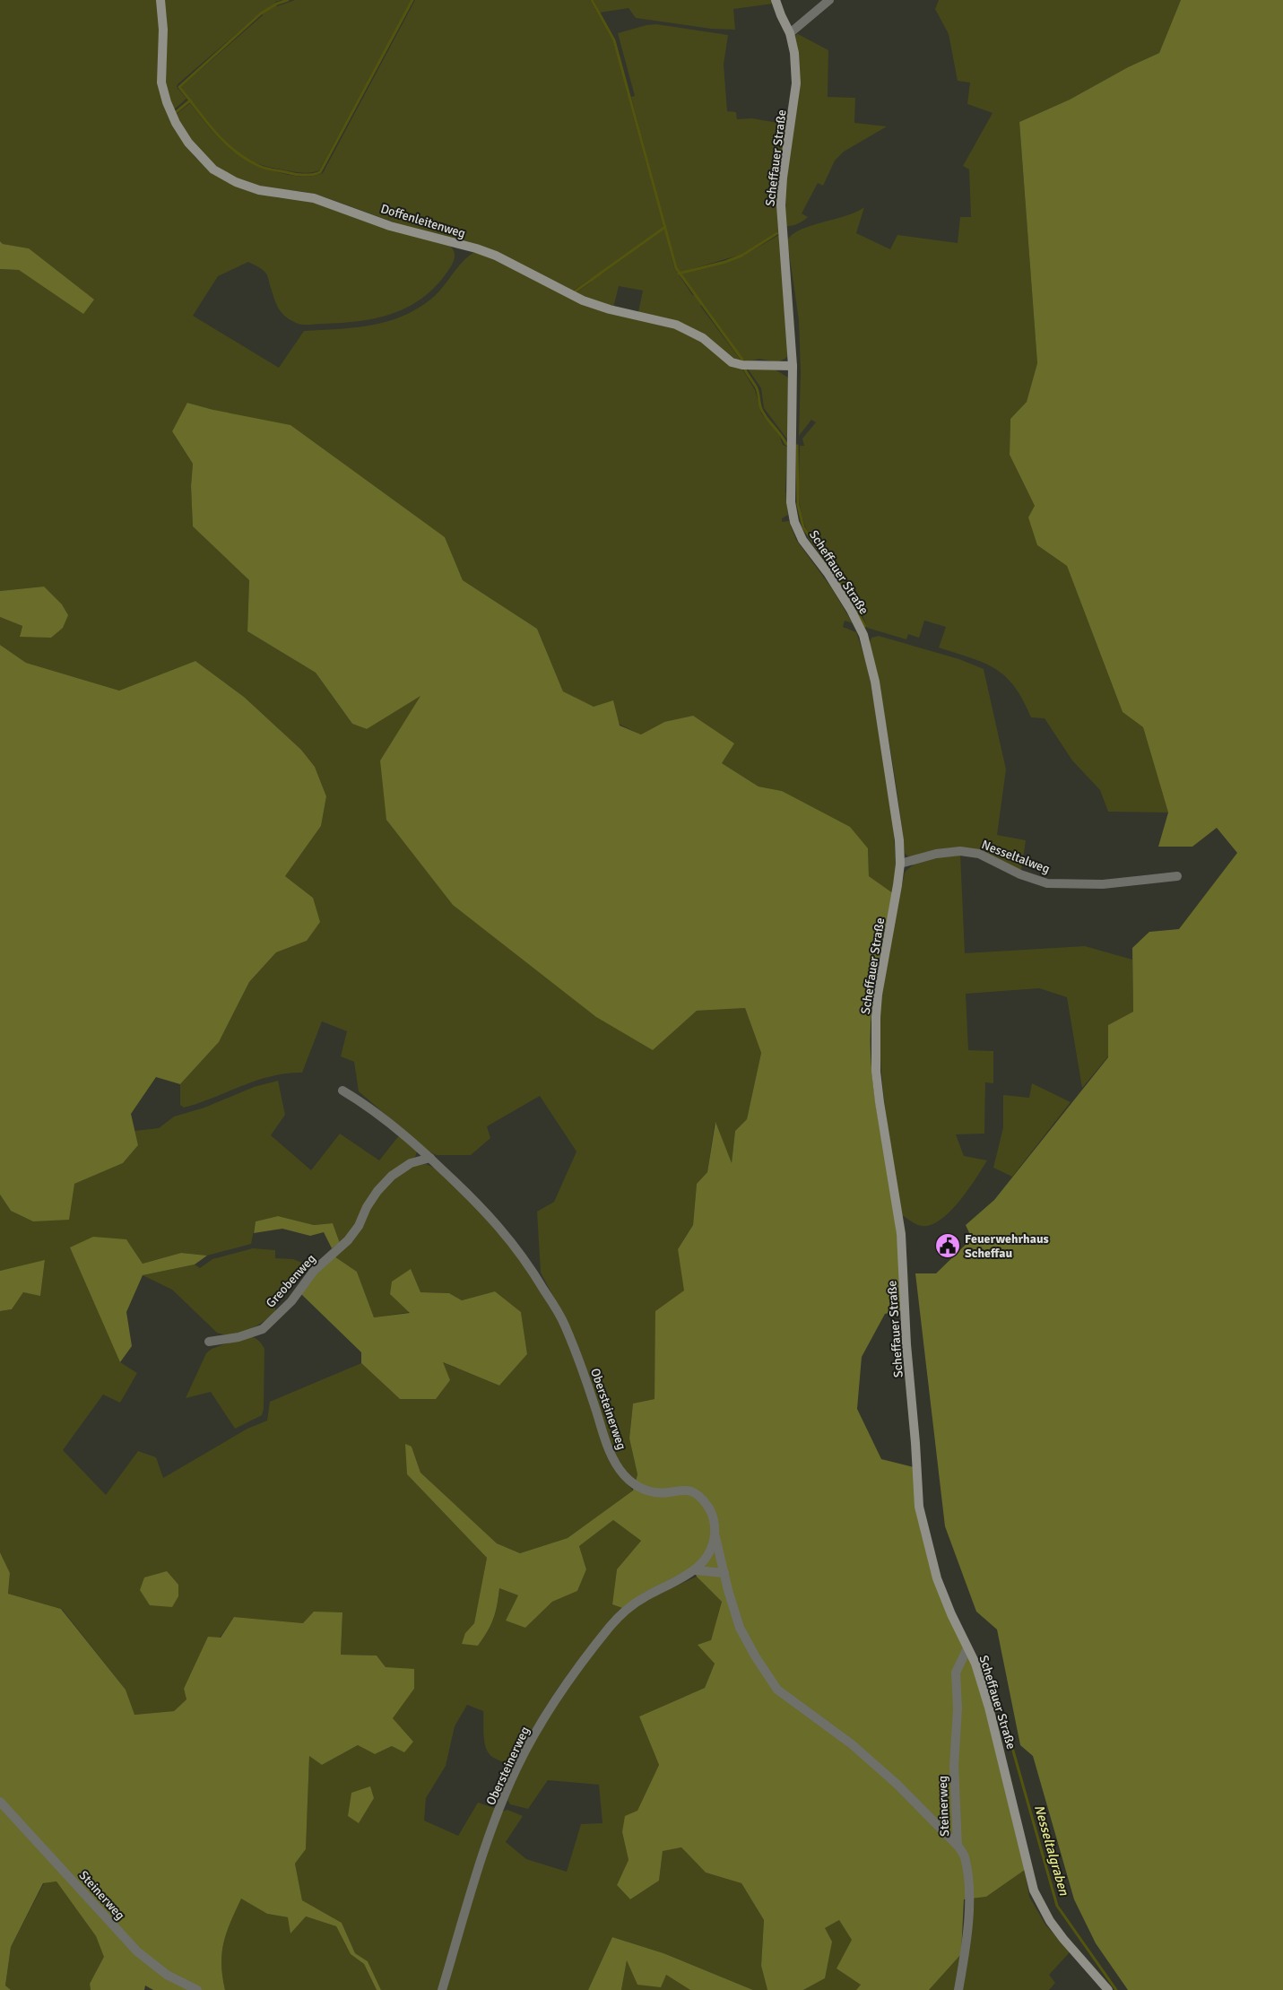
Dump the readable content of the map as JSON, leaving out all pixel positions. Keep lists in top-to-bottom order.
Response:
{
  "streets": {
    "street": [
      "Scheffauer Straße",
      "Doffenleitenweg",
      "Nesseltalweg",
      "Greobenweg",
      "Obersteinerweg",
      "Steinerweg"
    ]
  },
  "crossings": [
    ["Scheffauer Straße", "Doffenleitenweg"],
    ["Scheffauer Straße", "Nesseltalweg"],
    ["Scheffauer Straße", "Steinerweg"],
    ["Greobenweg", "Obersteinerweg"]
  ],
  "water": ["Nesseltalgraben"],
  "places": {
    "public building": ["Feuerwehrhaus Scheffau"]
  }
}
